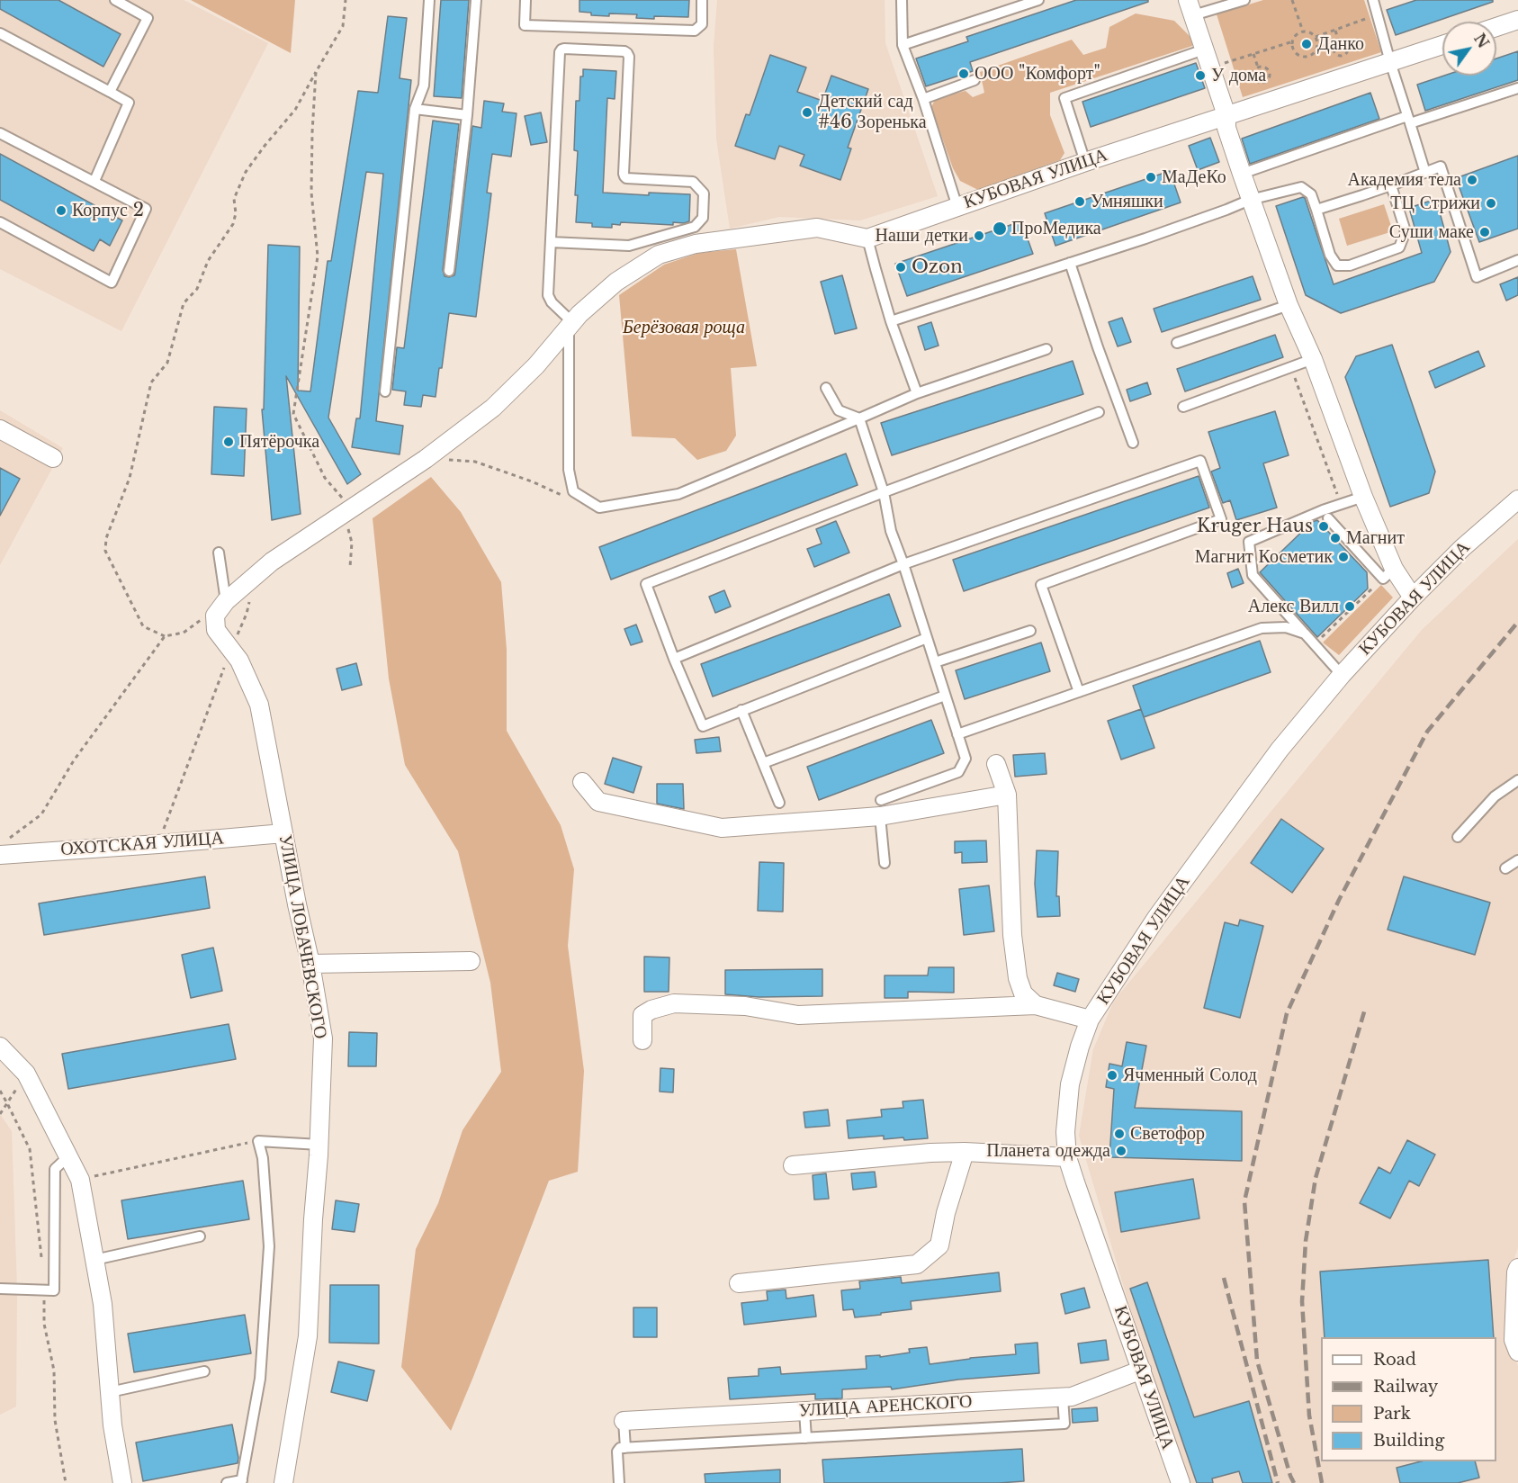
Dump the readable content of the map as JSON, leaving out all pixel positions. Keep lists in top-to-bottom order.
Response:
{
  "streets": {
    "street": [
      "КУБОВАЯ УЛИЦА",
      "ОХОТСКАЯ УЛИЦА",
      "УЛИЦА ЛОБАЧЕВСКОГО",
      "УЛИЦА АРЕНСКОГО"
    ]
  },
  "crossings": [
    ["КУБОВАЯ УЛИЦА", "УЛИЦА АРЕНСКОГО"],
    ["ОХОТСКАЯ УЛИЦА", "УЛИЦА ЛОБАЧЕВСКОГО"]
  ],
  "parks": ["Берёзовая роща"],
  "places": [
    "Данко",
    "ООО \"Комфорт\"",
    "У дома",
    "Детский сад #46 Зоренька",
    "МаДеКо",
    "Академия тела",
    "Умняшки",
    "ТЦ Стрижи",
    "Корпус 2",
    "ПроМедика",
    "Суши маке",
    "Наши детки",
    "Ozon",
    "Пятёрочка",
    "Kruger Haus",
    "Магнит",
    "Магнит Косметик",
    "Алекс Вилл",
    "Ячменный Солод",
    "Светофор",
    "Планета одежда"
  ],
  "legend": [
    "Road",
    "Railway",
    "Park",
    "Building"
  ],
  "north": "top right"
}
